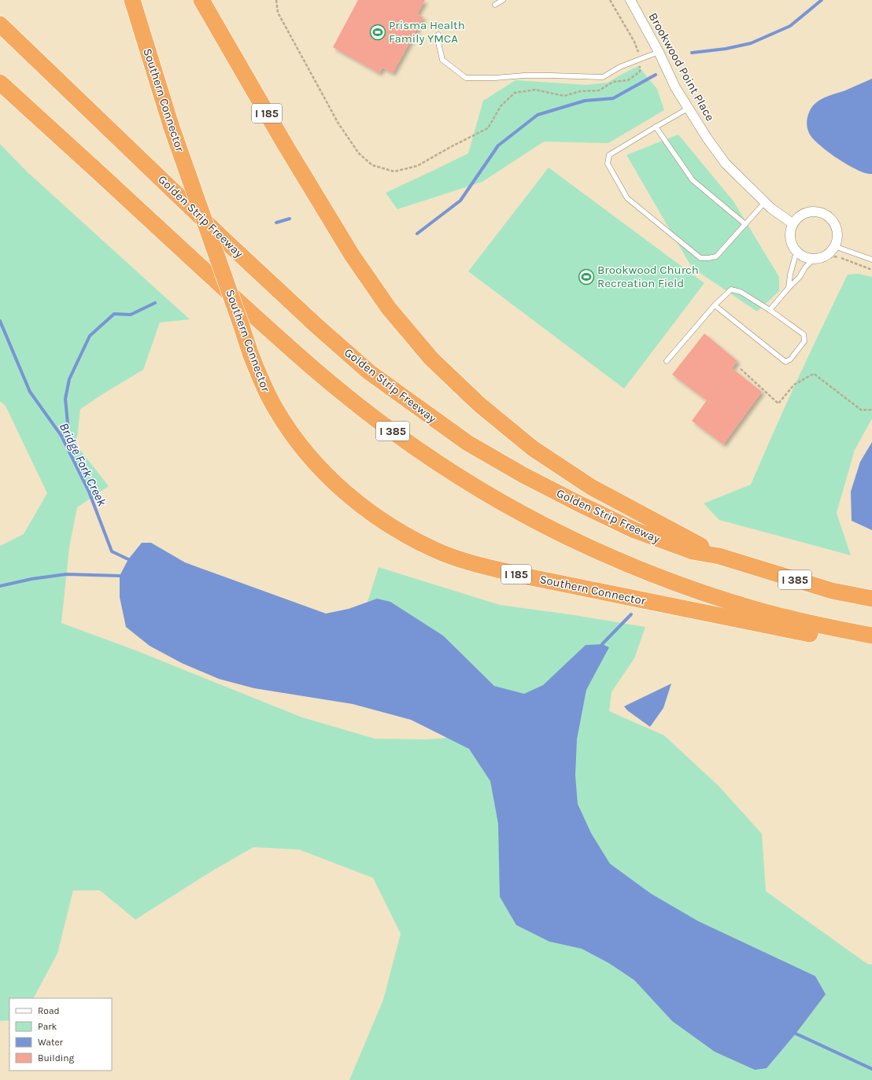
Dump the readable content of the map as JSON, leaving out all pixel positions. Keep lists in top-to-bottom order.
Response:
{
  "streets": {
    "highway": [
      "Southern Connector",
      "I 185",
      "Golden Strip Freeway",
      "I 385"
    ],
    "street": ["Brookwood Point Place"]
  },
  "crossings": [
    ["I 185", "Golden Strip Freeway"]
  ],
  "water": ["Bridge Fork Creek"],
  "places": {
    "sports": ["Prisma Health Family YMCA", "Brookwood Church Recreation Field"]
  },
  "legend": [
    "Road",
    "Park",
    "Water",
    "Building"
  ]
}
